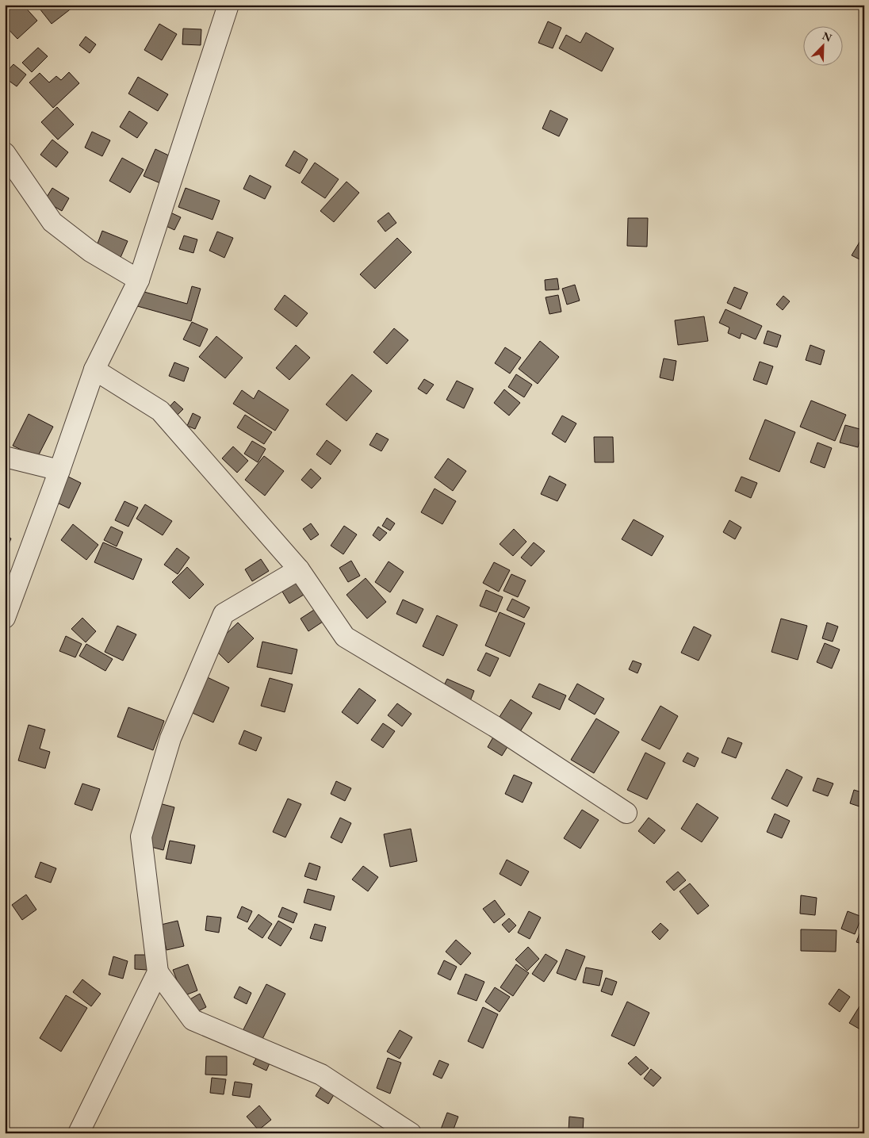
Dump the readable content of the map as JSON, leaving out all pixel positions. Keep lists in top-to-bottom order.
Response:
{
  "north": "top right"
}
